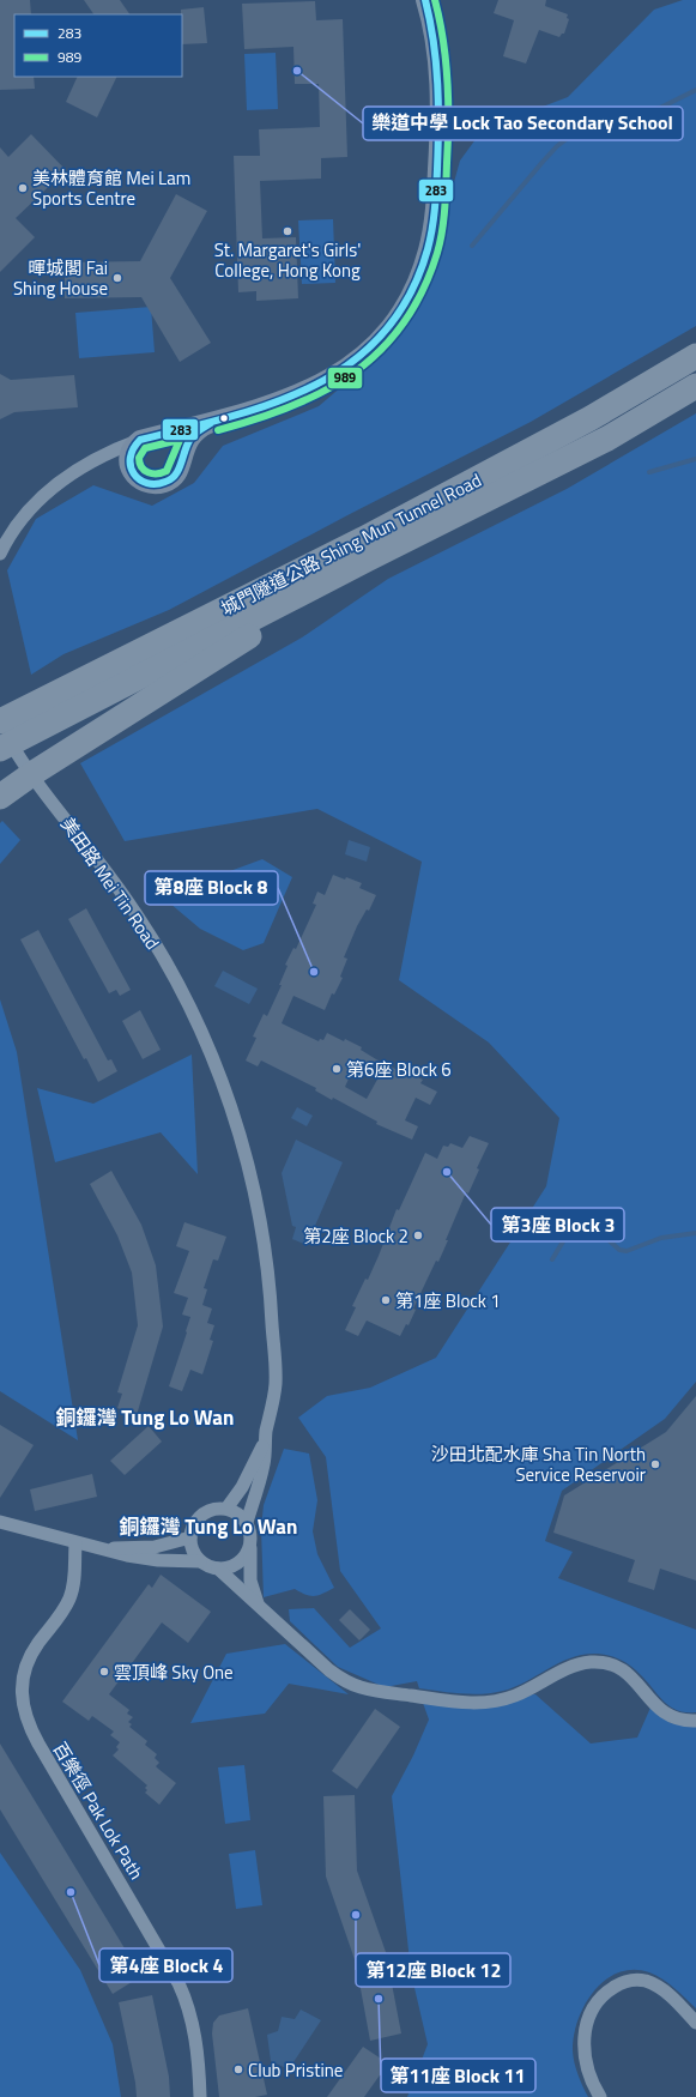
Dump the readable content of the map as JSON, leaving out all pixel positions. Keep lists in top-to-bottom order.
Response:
{
  "streets": {
    "highway": ["城門隧道公路 Shing Mun Tunnel Road"],
    "street": ["美田路 Mei Tin Road", "百樂徑 Pak Lok Path"]
  },
  "crossings": [
    ["城門隧道公路 Shing Mun Tunnel Road", "美田路 Mei Tin Road"]
  ],
  "districts": ["銅鑼灣 Tung Lo Wan", "銅鑼灣 Tung Lo Wan"],
  "places": [
    "樂道中學 Lock Tao Secondary School",
    "美林體育館 Mei Lam Sports Centre",
    "St. Margaret's Girls' College, Hong Kong",
    "暉城閣 Fai Shing House",
    "第8座 Block 8",
    "第6座 Block 6",
    "第3座 Block 3",
    "第2座 Block 2",
    "第1座 Block 1",
    "沙田北配水庫 Sha Tin North Service Reservoir",
    "雲頂峰 Sky One",
    "第4座 Block 4",
    "第12座 Block 12",
    "第11座 Block 11",
    "Club Pristine"
  ],
  "lines": ["transit line 283", "transit line 989"],
  "legend": ["283", "989"]
}
